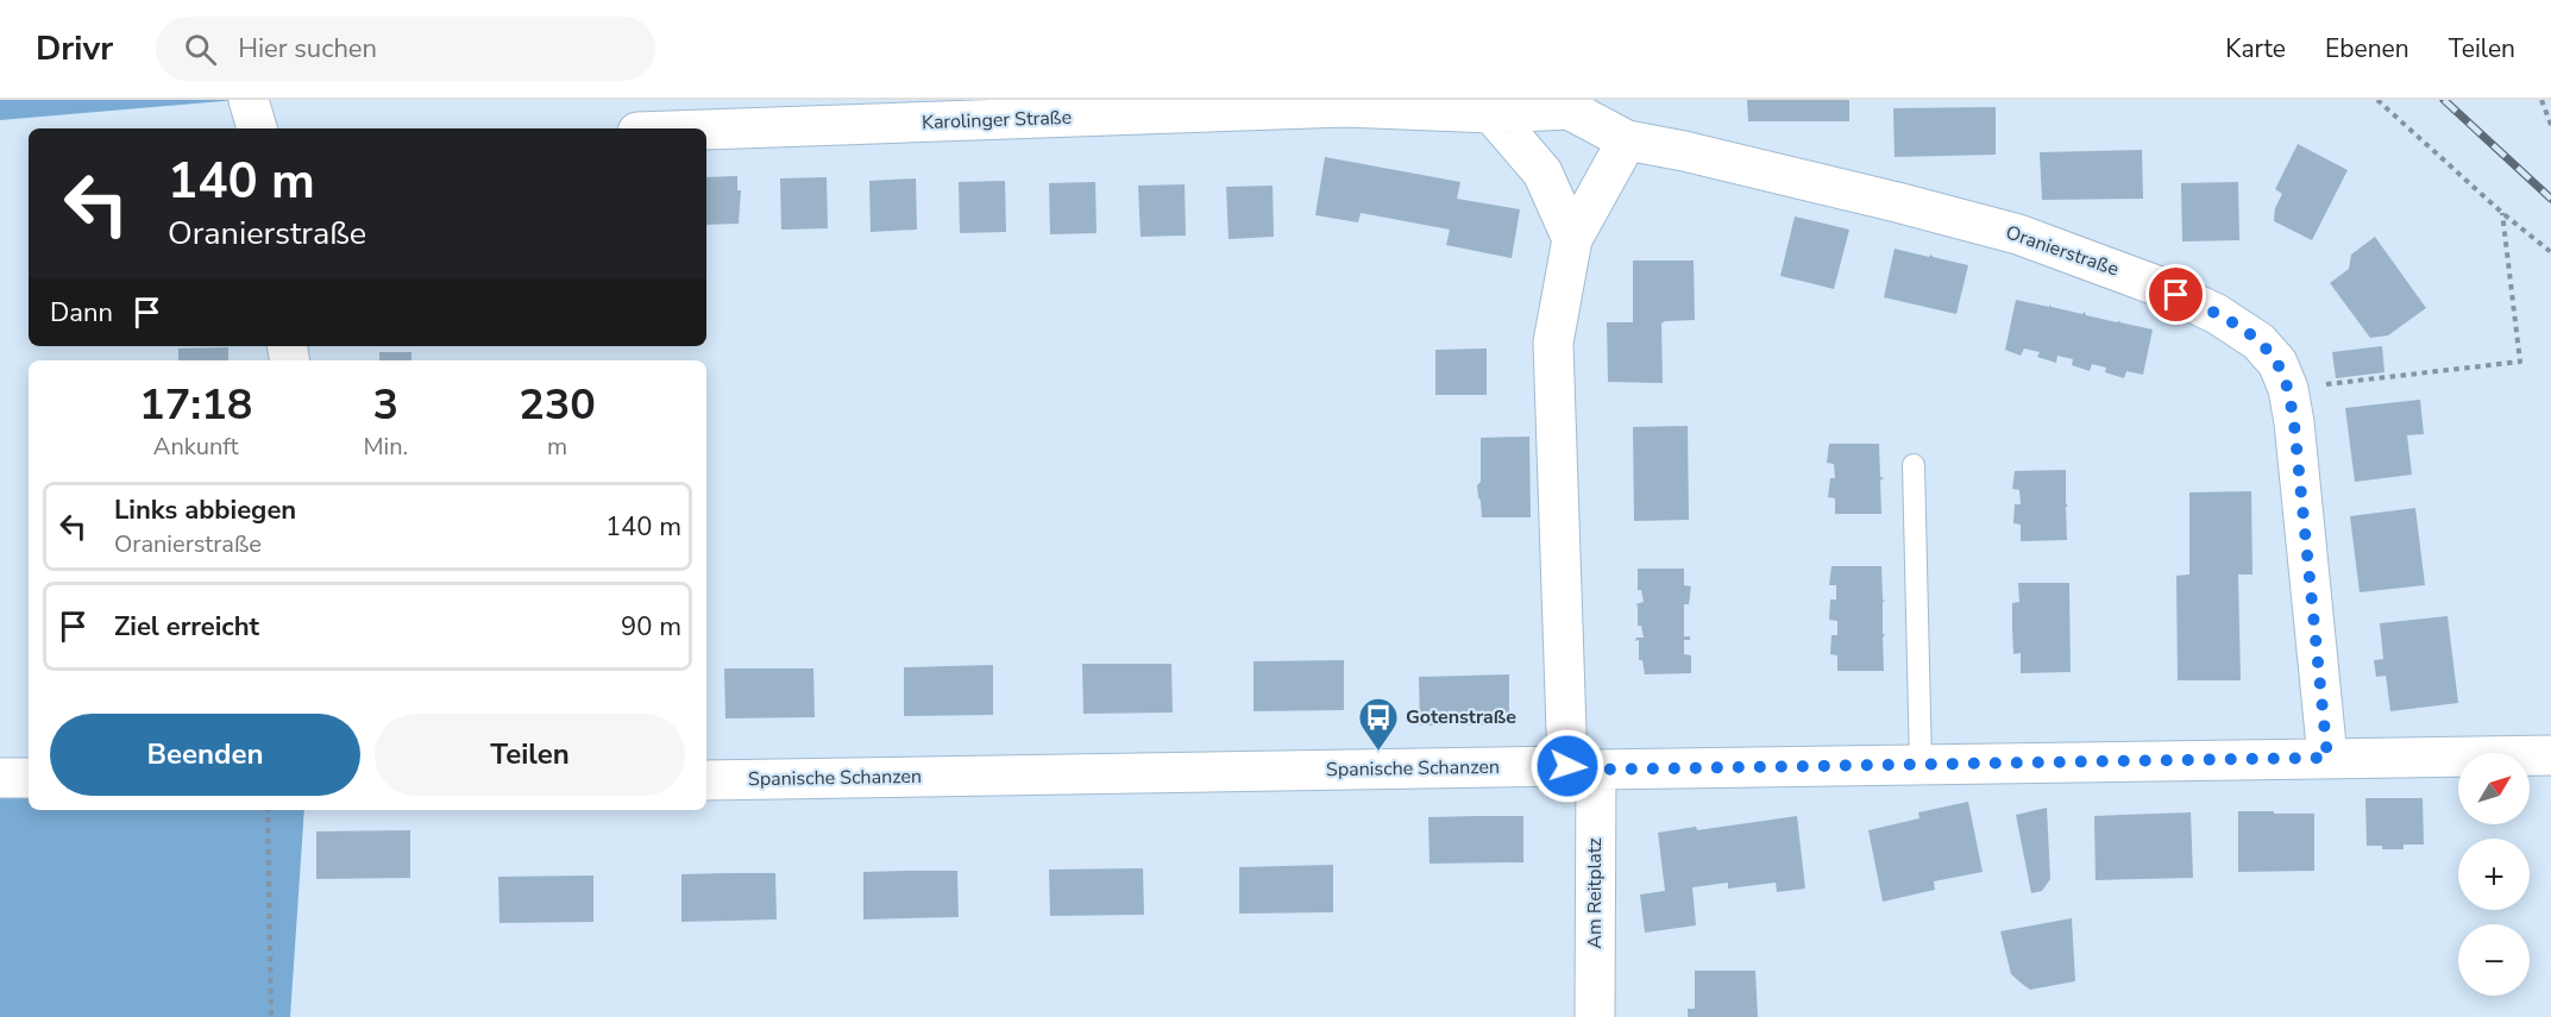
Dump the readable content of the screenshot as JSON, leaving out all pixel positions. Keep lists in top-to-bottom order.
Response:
{
  "streets": {
    "street": [
      "Karolinger Straße",
      "Oranierstraße",
      "Spanische Schanzen",
      "Am Reitplatz"
    ]
  },
  "crossings": [
    ["Karolinger Straße", "Oranierstraße"],
    ["Oranierstraße", "Spanische Schanzen"],
    ["Spanische Schanzen", "Am Reitplatz"]
  ],
  "places": {
    "bus stop": ["Gotenstraße"]
  },
  "north": "top right",
  "page": {
    "header": "Drivr",
    "search": "Hier suchen",
    "nav": ["Karte", "Ebenen", "Teilen"],
    "turn": ["140 m", "Oranierstraße"],
    "then": "Dann",
    "eta": [
      "17:18",
      "Ankunft",
      "3",
      "Min.",
      "230",
      "m"
    ],
    "list": [
      {
        "name": "Links abbiegen",
        "note": "Oranierstraße",
        "value": "140 m"
      },
      {
        "name": "Ziel erreicht",
        "value": "90 m"
      }
    ],
    "buttons": ["Beenden", "Teilen"],
    "map_buttons": ["+", "−"]
  }
}
